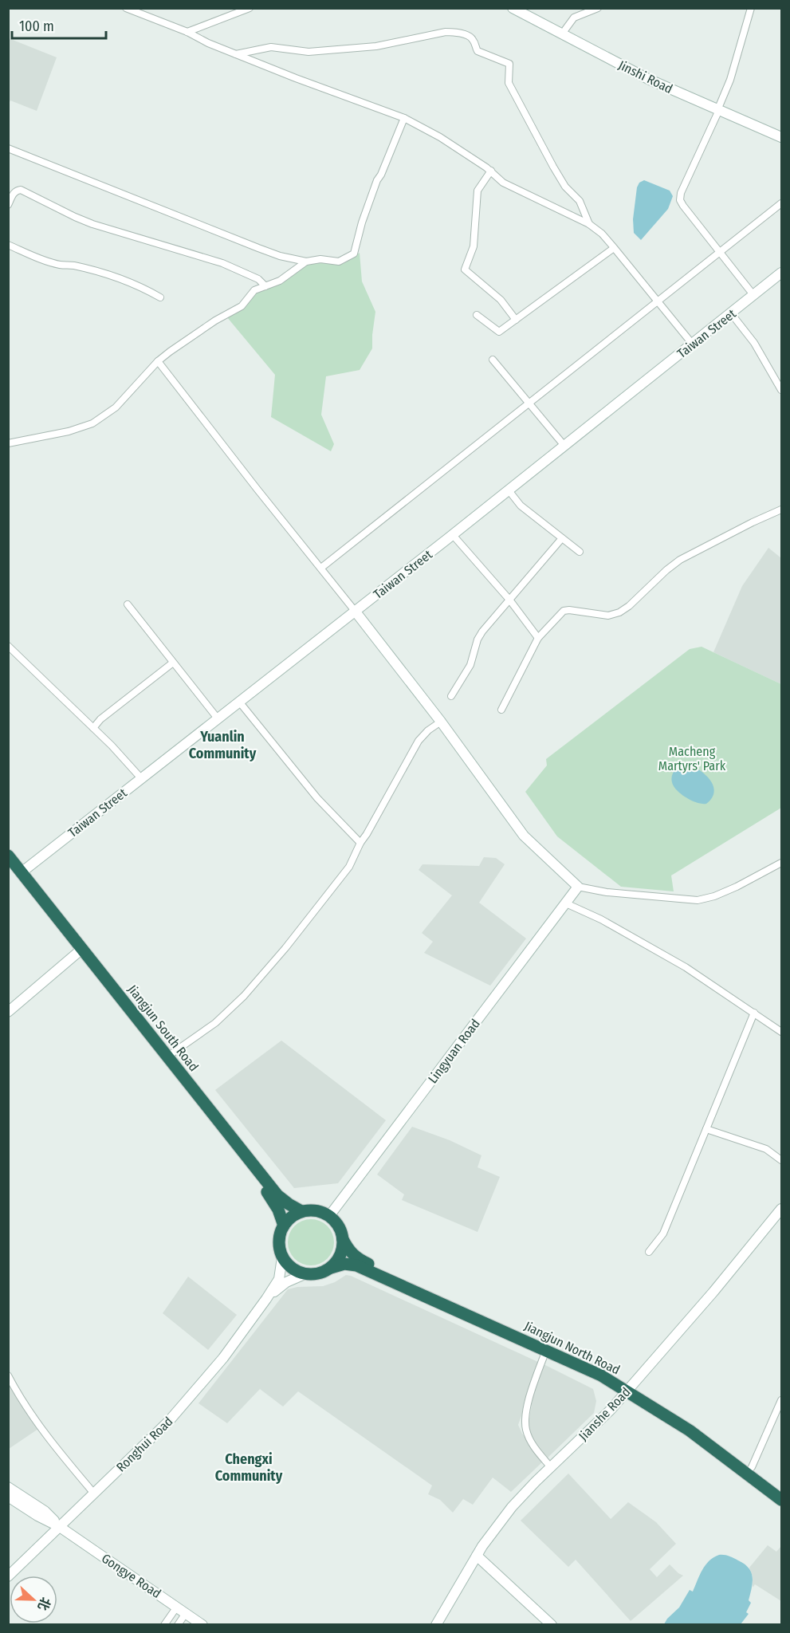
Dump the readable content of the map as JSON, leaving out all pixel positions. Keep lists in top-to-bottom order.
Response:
{
  "streets": {
    "highway": ["Jiangjun South Road", "Jiangjun North Road"],
    "main road": [
      "Jinshi Road",
      "Taiwan Street",
      "Lingyuan Road",
      "Jianshe Road",
      "Ronghui Road",
      "Gongye Road"
    ]
  },
  "crossings": [
    ["Taiwan Street", "Jiangjun South Road"],
    ["Jiangjun South Road", "Lingyuan Road"],
    ["Jiangjun South Road", "Jiangjun North Road"],
    ["Lingyuan Road", "Jiangjun North Road"],
    ["Jiangjun North Road", "Jianshe Road"],
    ["Ronghui Road", "Gongye Road"]
  ],
  "districts": ["Yuanlin Community", "Chengxi Community"],
  "parks": ["Macheng Martyrs' Park"],
  "scale_bar": "100 m",
  "north": "right"
}
